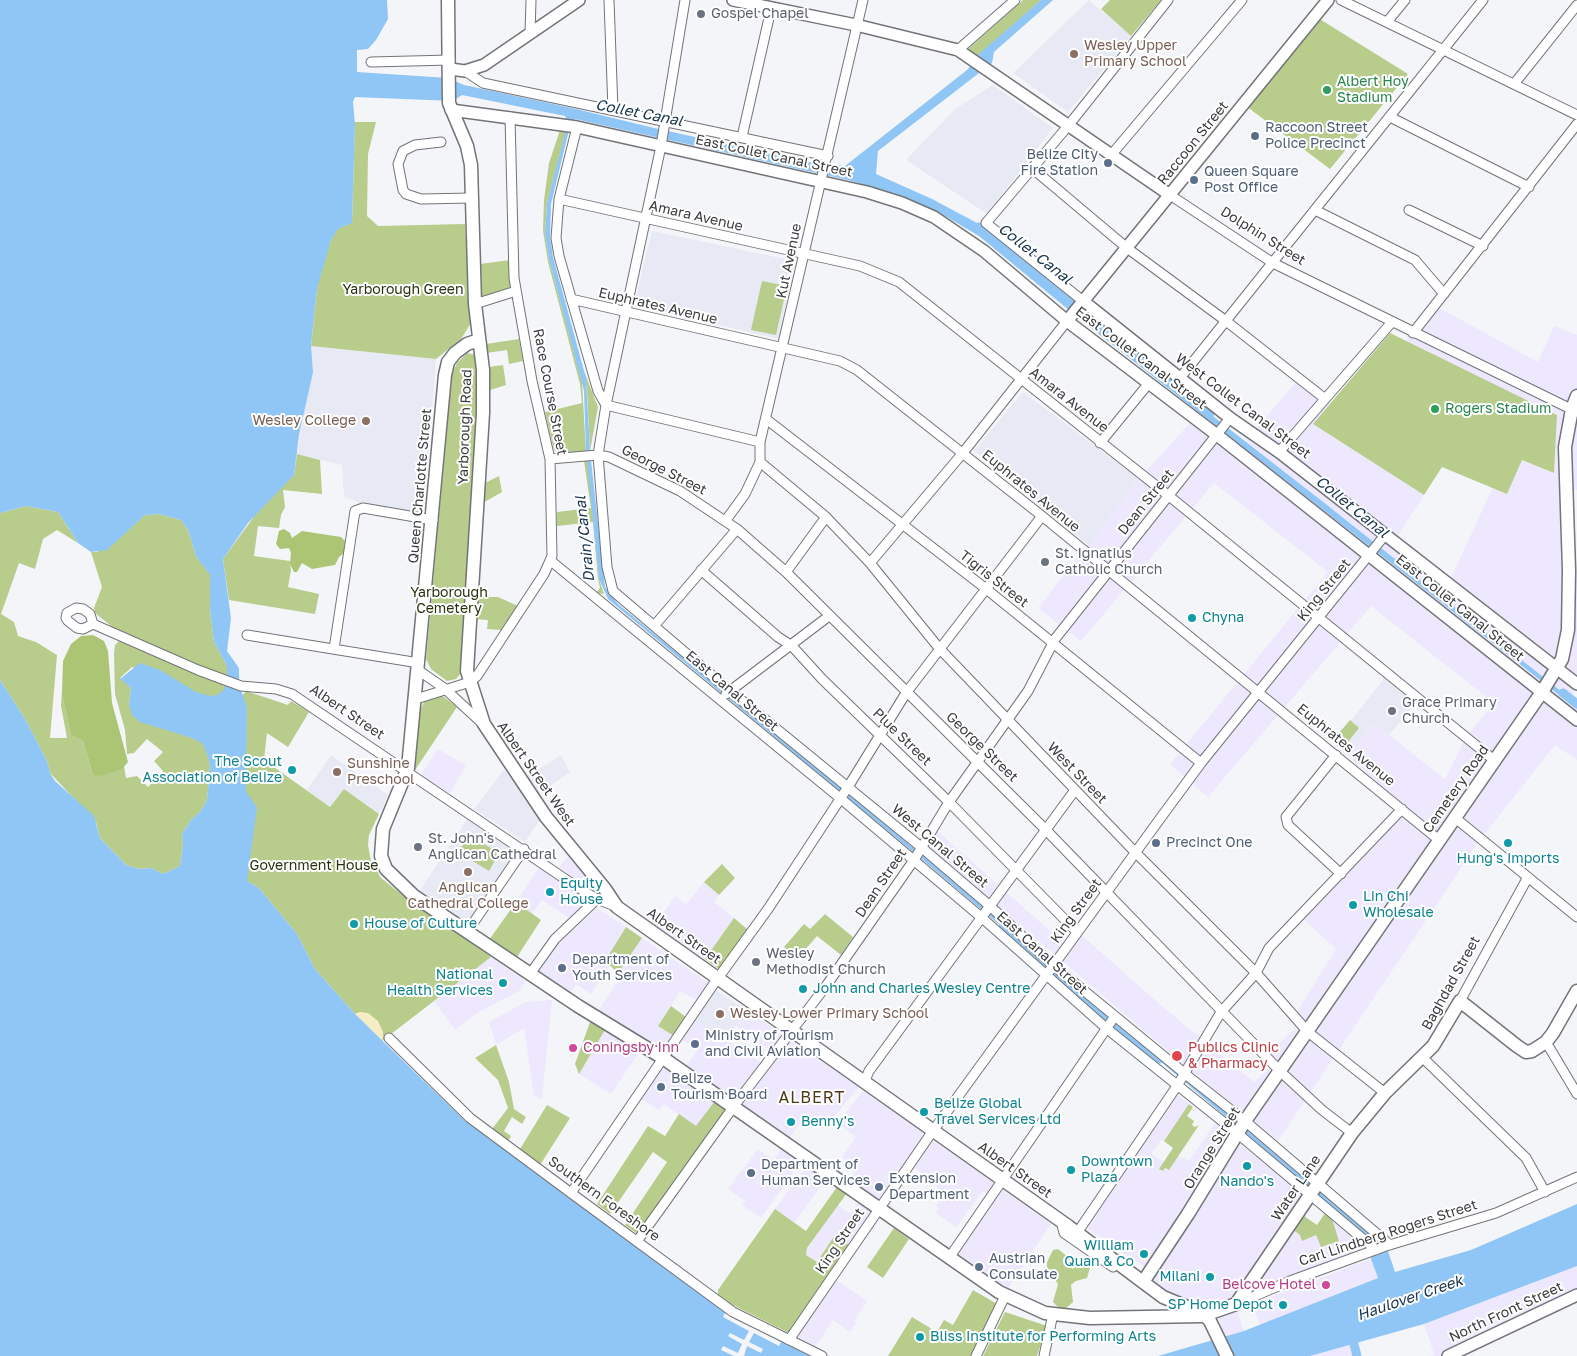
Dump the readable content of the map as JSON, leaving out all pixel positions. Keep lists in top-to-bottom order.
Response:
{
  "streets": {
    "main road": [
      "Yarborough Road",
      "Queen Charlotte Street",
      "Albert Street",
      "Albert Street West",
      "Cemetery Road",
      "Baghdad Street",
      "Orange Street",
      "Water Lane",
      "Carl Lindberg Rogers Street"
    ],
    "street": [
      "Raccoon Street",
      "East Collet Canal Street",
      "Amara Avenue",
      "Dolphin Street",
      "Kut Avenue",
      "Euphrates Avenue",
      "Race Course Street",
      "West Collet Canal Street",
      "George Street",
      "Dean Street",
      "Tigris Street",
      "King Street",
      "East Canal Street",
      "Plue Street",
      "West Street",
      "West Canal Street",
      "Southern Foreshore",
      "North Front Street"
    ]
  },
  "crossings": [
    ["Raccoon Street", "East Collet Canal Street"],
    ["Raccoon Street", "Dolphin Street"],
    ["Raccoon Street", "West Collet Canal Street"],
    ["East Collet Canal Street", "Kut Avenue"],
    ["East Collet Canal Street", "Race Course Street"],
    ["East Collet Canal Street", "West Collet Canal Street"],
    ["East Collet Canal Street", "Yarborough Road"],
    ["East Collet Canal Street", "Dean Street"],
    ["East Collet Canal Street", "King Street"],
    ["East Collet Canal Street", "Cemetery Road"],
    ["East Collet Canal Street", "West Canal Street"],
    ["Amara Avenue", "Kut Avenue"],
    ["Amara Avenue", "Dean Street"],
    ["Amara Avenue", "King Street"],
    ["Amara Avenue", "Cemetery Road"],
    ["Amara Avenue", "West Canal Street"],
    ["Dolphin Street", "Cemetery Road"],
    ["Kut Avenue", "Euphrates Avenue"],
    ["Kut Avenue", "George Street"],
    ["Kut Avenue", "Tigris Street"],
    ["Kut Avenue", "West Street"],
    ["Euphrates Avenue", "Dean Street"],
    ["Euphrates Avenue", "King Street"],
    ["Euphrates Avenue", "Cemetery Road"],
    ["Euphrates Avenue", "West Canal Street"],
    ["Race Course Street", "George Street"],
    ["Race Course Street", "East Canal Street"],
    ["West Collet Canal Street", "Dean Street"],
    ["West Collet Canal Street", "King Street"],
    ["West Collet Canal Street", "Cemetery Road"],
    ["Yarborough Road", "Queen Charlotte Street"],
    ["Yarborough Road", "Albert Street West"],
    ["George Street", "Dean Street"],
    ["George Street", "King Street"],
    ["George Street", "West Canal Street"],
    ["George Street", "Orange Street"],
    ["George Street", "Water Lane"],
    ["Queen Charlotte Street", "Dean Street"],
    ["Queen Charlotte Street", "King Street"],
    ["Queen Charlotte Street", "Albert Street"],
    ["Queen Charlotte Street", "Albert Street West"],
    ["Queen Charlotte Street", "Carl Lindberg Rogers Street"],
    ["Dean Street", "Tigris Street"],
    ["Dean Street", "East Canal Street"],
    ["Dean Street", "Albert Street"],
    ["Dean Street", "Plue Street"],
    ["Dean Street", "West Street"],
    ["Dean Street", "West Canal Street"],
    ["Dean Street", "Southern Foreshore"],
    ["Tigris Street", "King Street"],
    ["King Street", "East Canal Street"],
    ["King Street", "Albert Street"],
    ["King Street", "Plue Street"],
    ["King Street", "West Street"],
    ["King Street", "West Canal Street"],
    ["King Street", "Southern Foreshore"],
    ["East Canal Street", "West Canal Street"],
    ["East Canal Street", "Orange Street"],
    ["East Canal Street", "Water Lane"],
    ["East Canal Street", "Carl Lindberg Rogers Street"],
    ["Albert Street", "Albert Street West"],
    ["Albert Street", "Orange Street"],
    ["Albert Street", "Carl Lindberg Rogers Street"],
    ["West Street", "Cemetery Road"],
    ["West Street", "Baghdad Street"],
    ["West Street", "Orange Street"],
    ["West Street", "Water Lane"],
    ["Cemetery Road", "Orange Street"],
    ["West Canal Street", "Orange Street"],
    ["West Canal Street", "Water Lane"],
    ["West Canal Street", "Carl Lindberg Rogers Street"],
    ["Baghdad Street", "Water Lane"],
    ["Water Lane", "Carl Lindberg Rogers Street"]
  ],
  "districts": ["ALBERT"],
  "water": ["Collet Canal", "Drain/Canal", "Haulover Creek"],
  "parks": ["Yarborough Green", "Yarborough Cemetery", "Government House"],
  "places": [
    "Gospel Chapel",
    "Wesley Upper Primary School",
    "Albert Hoy Stadium",
    "Raccoon Street Police Precinct",
    "Belize City Fire Station",
    "Queen Square Post Office",
    "Rogers Stadium",
    "Wesley College",
    "St. Ignatius Catholic Church",
    "Chyna",
    "Grace Primary Church",
    "The Scout Association of Belize",
    "Sunshine Preschool",
    "Precinct One",
    "Hung's Imports",
    "St. John's Anglican Cathedral",
    "Anglican Cathedral College",
    "Equity House",
    "Lin Chi Wholesale",
    "House of Culture",
    "Wesley Methodist Church",
    "Department of Youth Services",
    "National Health Services",
    "John and Charles Wesley Centre",
    "Wesley Lower Primary School",
    "Ministry of Tourism and Civil Aviation",
    "Coningsby Inn",
    "Publics Clinic & Pharmacy",
    "Belize Tourism Board",
    "Belize Global Travel Services Ltd",
    "Benny's",
    "Nando's",
    "Downtown Plaza",
    "Department of Human Services",
    "Extension Department",
    "William Quan & Co",
    "Austrian Consulate",
    "Milani",
    "Belcove Hotel",
    "SP Home Depot",
    "Bliss Institute for Performing Arts"
  ]
}
